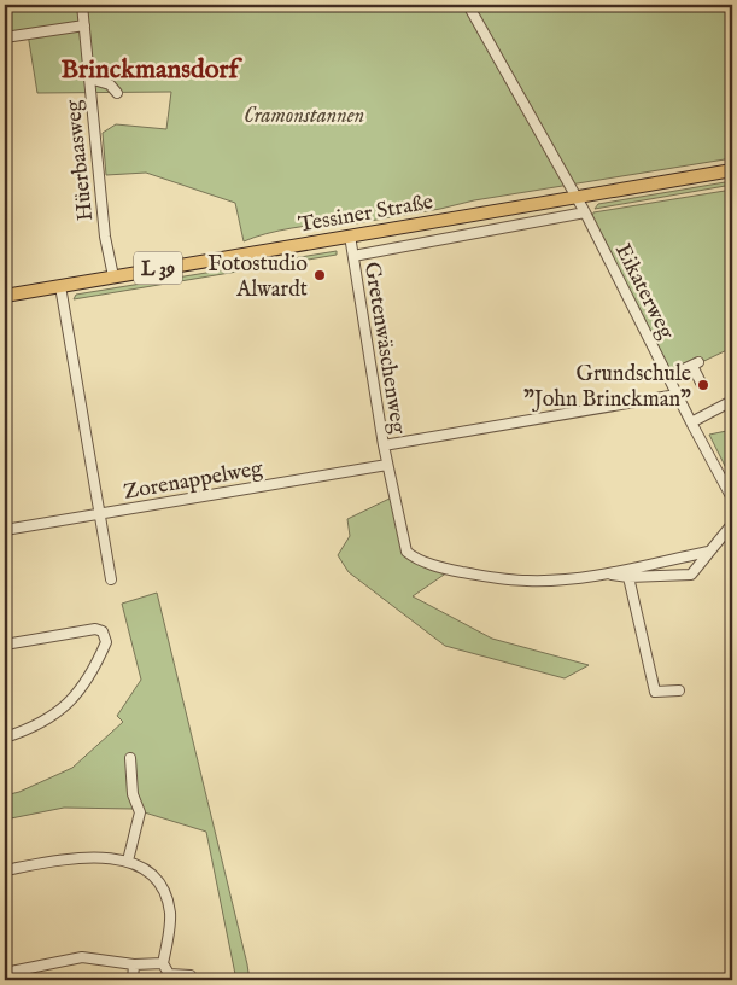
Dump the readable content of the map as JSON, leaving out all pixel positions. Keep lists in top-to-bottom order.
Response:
{
  "streets": {
    "main road": ["Tessiner Straße", "L 39"],
    "street": [
      "Hüerbaasweg",
      "Eikaterweg",
      "Gretenwäschenweg",
      "Zorenappelweg"
    ]
  },
  "crossings": [
    ["Hüerbaasweg", "Tessiner Straße"],
    ["Tessiner Straße", "Eikaterweg"],
    ["Tessiner Straße", "Gretenwäschenweg"],
    ["Gretenwäschenweg", "Zorenappelweg"]
  ],
  "districts": ["Brinckmansdorf"],
  "parks": ["Cramonstannen"],
  "places": ["Fotostudio Alwardt", "Grundschule \"John Brinckman\""]
}
